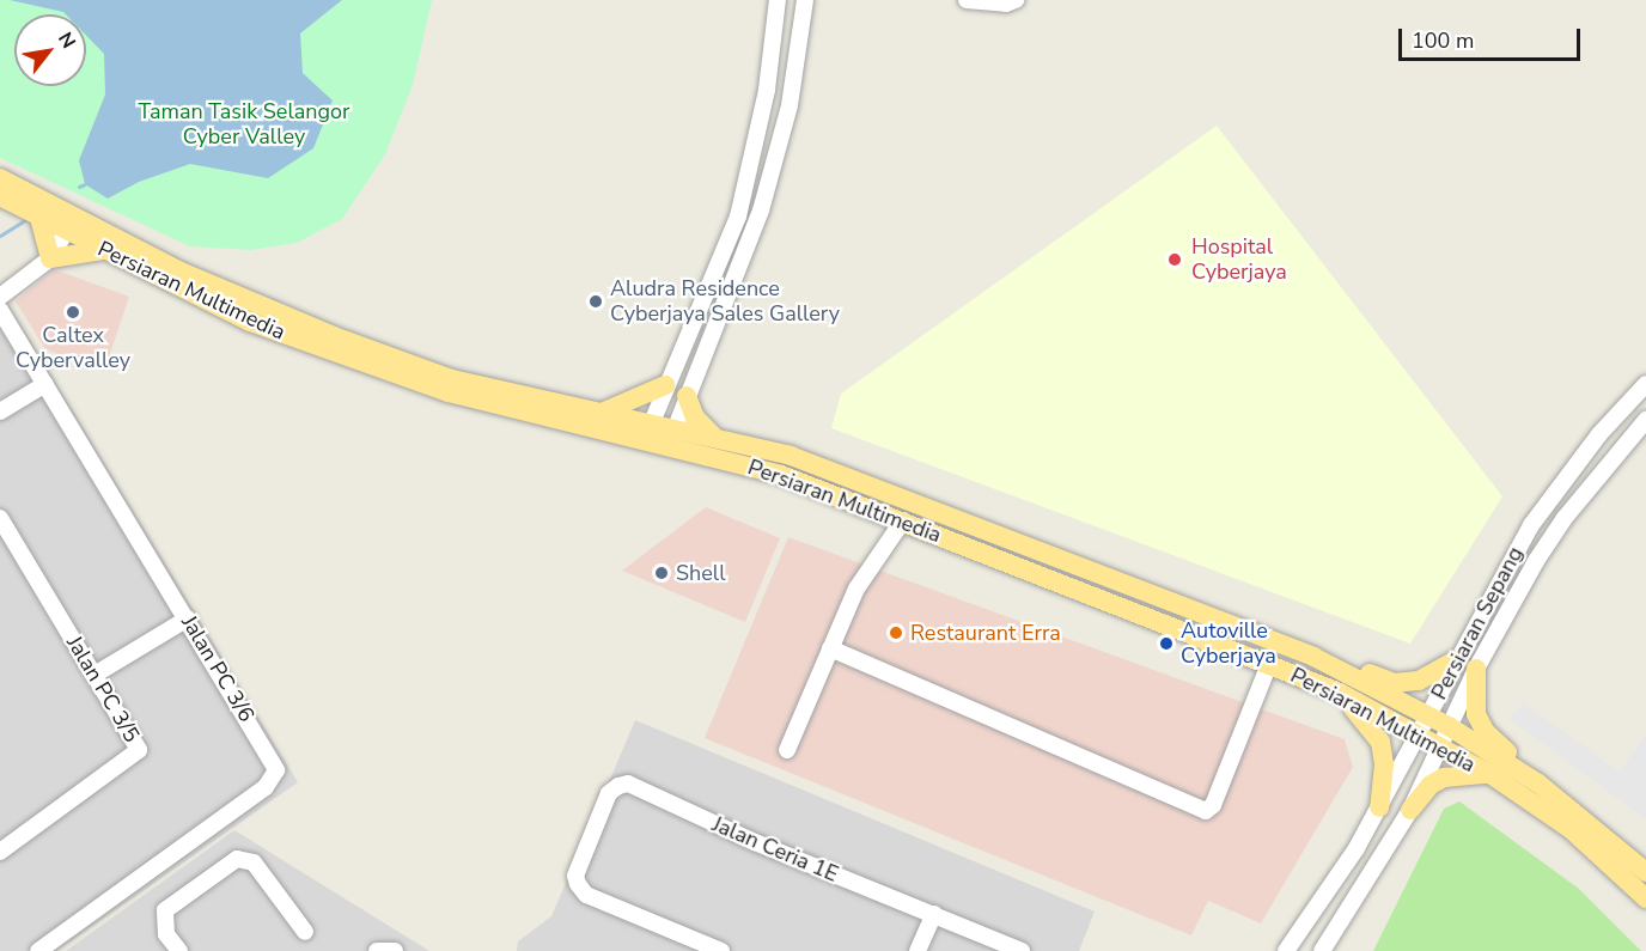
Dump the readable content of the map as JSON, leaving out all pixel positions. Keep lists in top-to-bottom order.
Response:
{
  "streets": {
    "main road": ["Persiaran Multimedia"],
    "street": [
      "Persiaran Sepang",
      "Jalan PC 3/6",
      "Jalan PC 3/5",
      "Jalan Ceria 1E"
    ]
  },
  "crossings": [
    ["Persiaran Multimedia", "Persiaran Sepang"]
  ],
  "parks": ["Taman Tasik Selangor Cyber Valley"],
  "places": [
    "Hospital Cyberjaya",
    "Aludra Residence Cyberjaya Sales Gallery",
    "Caltex Cybervalley",
    "Shell",
    "Restaurant Erra",
    "Autoville Cyberjaya"
  ],
  "scale_bar": "100 m",
  "north": "top right"
}
